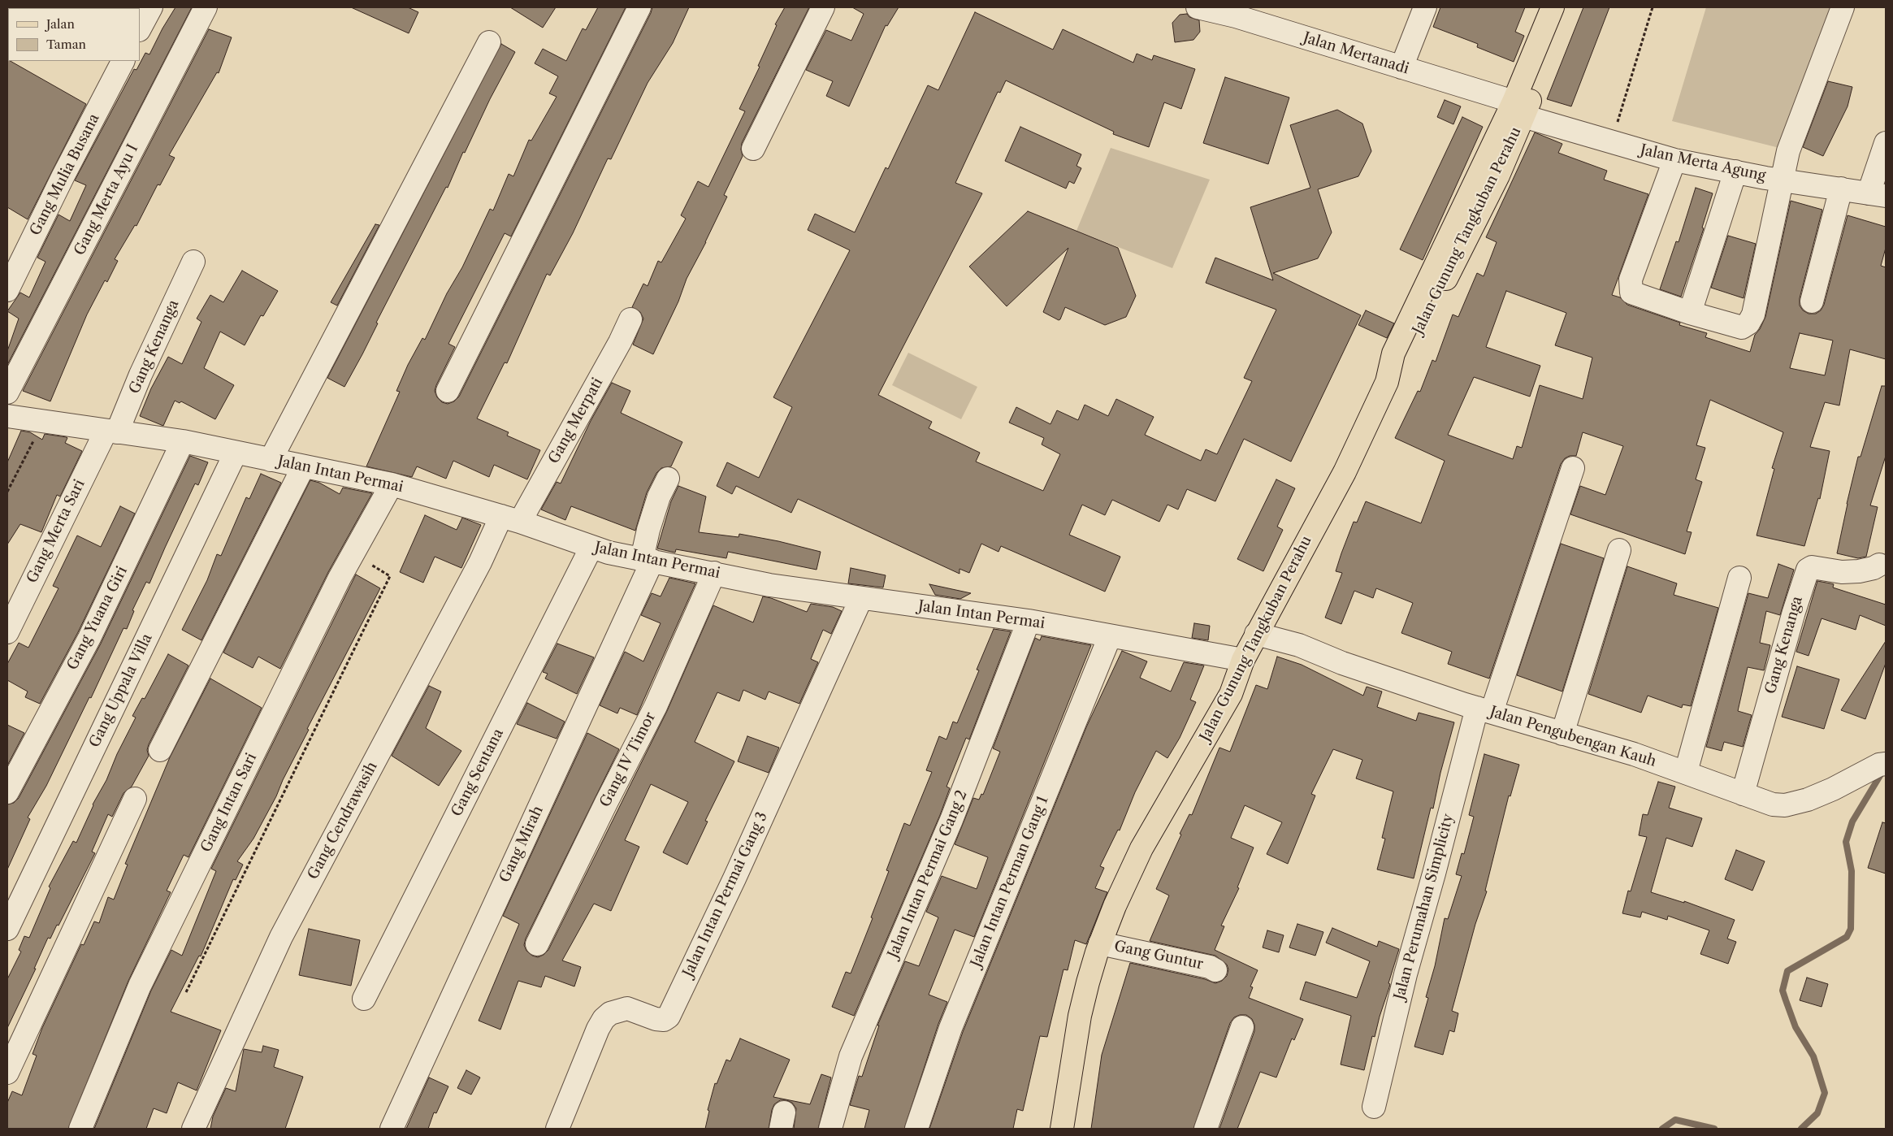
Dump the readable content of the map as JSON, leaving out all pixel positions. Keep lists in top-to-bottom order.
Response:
{
  "streets": {
    "main road": ["Jalan Gunung Tangkuban Perahu"],
    "street": [
      "Jalan Mertanadi",
      "Jalan Merta Agung",
      "Gang Mulia Busana",
      "Gang Merta Ayu I",
      "Gang Kenanga",
      "Gang Merpati",
      "Jalan Intan Permai",
      "Gang Merta Sari",
      "Gang Yuana Giri",
      "Gang Uppala Villa",
      "Jalan Pengubengan Kauh",
      "Gang IV Timor",
      "Gang Sentana",
      "Gang Intan Sari",
      "Gang Cendrawasih",
      "Gang Mirah",
      "Jalan Intan Permai Gang 2",
      "Jalan Intan Perman Gang 1",
      "Jalan Intan Permai Gang 3",
      "Jalan Perumahan Simplicity",
      "Gang Guntur"
    ]
  },
  "crossings": [
    ["Jalan Mertanadi", "Jalan Merta Agung"],
    ["Jalan Mertanadi", "Jalan Gunung Tangkuban Perahu"],
    ["Jalan Merta Agung", "Jalan Gunung Tangkuban Perahu"],
    ["Jalan Gunung Tangkuban Perahu", "Jalan Intan Permai"],
    ["Jalan Gunung Tangkuban Perahu", "Jalan Pengubengan Kauh"],
    ["Jalan Gunung Tangkuban Perahu", "Gang Guntur"],
    ["Gang Kenanga", "Jalan Intan Permai"],
    ["Gang Kenanga", "Gang Merta Sari"],
    ["Gang Kenanga", "Jalan Pengubengan Kauh"],
    ["Gang Merpati", "Jalan Intan Permai"],
    ["Gang Merpati", "Gang Cendrawasih"],
    ["Jalan Intan Permai", "Gang Merta Sari"],
    ["Jalan Intan Permai", "Gang Yuana Giri"],
    ["Jalan Intan Permai", "Gang Uppala Villa"],
    ["Jalan Intan Permai", "Gang IV Timor"],
    ["Jalan Intan Permai", "Gang Sentana"],
    ["Jalan Intan Permai", "Gang Intan Sari"],
    ["Jalan Intan Permai", "Gang Cendrawasih"],
    ["Jalan Intan Permai", "Gang Mirah"],
    ["Jalan Intan Permai", "Jalan Intan Permai Gang 2"],
    ["Jalan Intan Permai", "Jalan Intan Perman Gang 1"],
    ["Jalan Intan Permai", "Jalan Intan Permai Gang 3"],
    ["Jalan Pengubengan Kauh", "Jalan Perumahan Simplicity"]
  ],
  "legend": ["Jalan", "Taman"]
}
